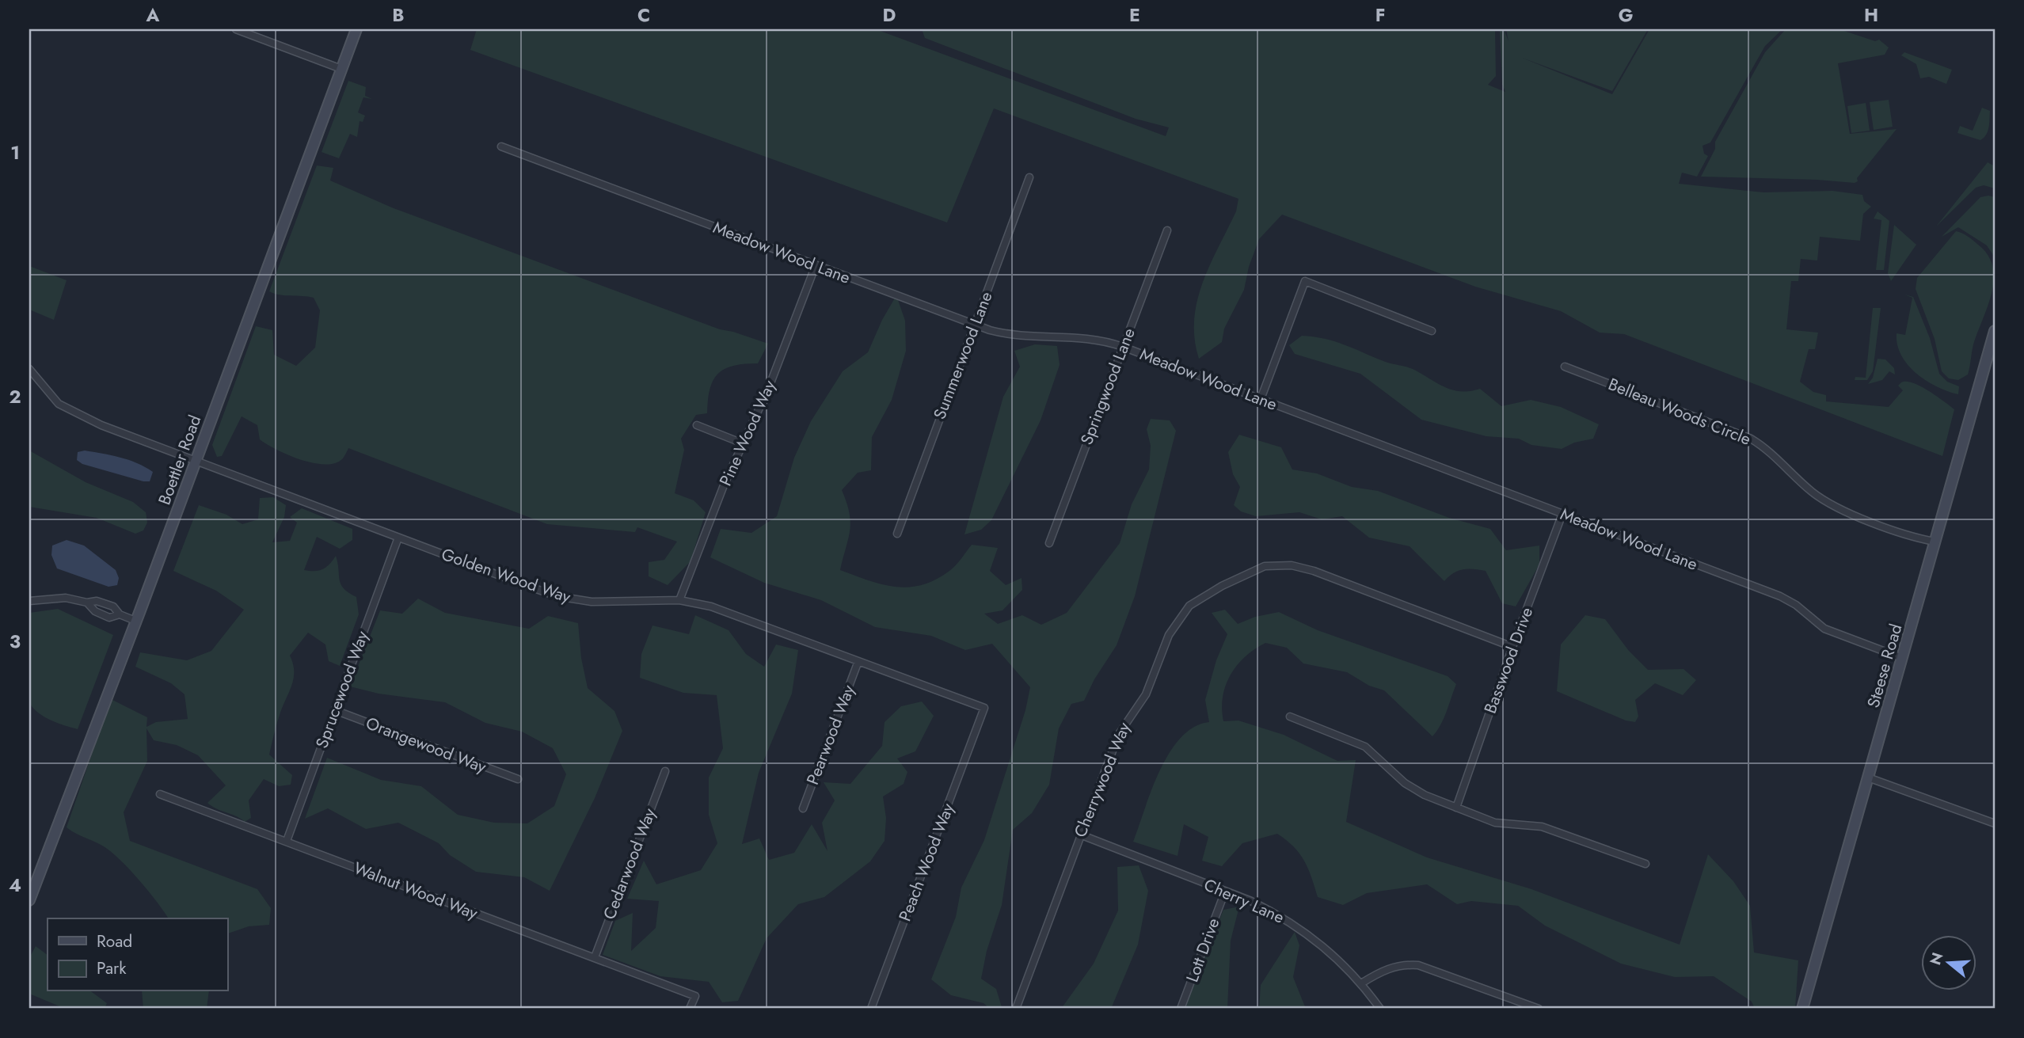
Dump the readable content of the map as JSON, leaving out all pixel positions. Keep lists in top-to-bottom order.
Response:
{
  "streets": {
    "street": [
      "Meadow Wood Lane",
      "Summerwood Lane",
      "Springwood Lane",
      "Belleau Woods Circle",
      "Pine Wood Way",
      "Boettler Road",
      "Golden Wood Way",
      "Basswood Drive",
      "Steese Road",
      "Sprucewood Way",
      "Pearwood Way",
      "Orangewood Way",
      "Cherrywood Way",
      "Peach Wood Way",
      "Cedarwood Way",
      "Walnut Wood Way",
      "Cherry Lane",
      "Lott Drive"
    ]
  },
  "crossings": [
    ["Meadow Wood Lane", "Summerwood Lane"],
    ["Meadow Wood Lane", "Springwood Lane"],
    ["Meadow Wood Lane", "Pine Wood Way"],
    ["Meadow Wood Lane", "Basswood Drive"],
    ["Meadow Wood Lane", "Steese Road"],
    ["Belleau Woods Circle", "Steese Road"],
    ["Pine Wood Way", "Golden Wood Way"],
    ["Boettler Road", "Golden Wood Way"],
    ["Golden Wood Way", "Sprucewood Way"],
    ["Golden Wood Way", "Pearwood Way"],
    ["Golden Wood Way", "Peach Wood Way"],
    ["Basswood Drive", "Cherrywood Way"],
    ["Sprucewood Way", "Orangewood Way"],
    ["Sprucewood Way", "Walnut Wood Way"],
    ["Cherrywood Way", "Cherry Lane"],
    ["Cedarwood Way", "Walnut Wood Way"],
    ["Cherry Lane", "Lott Drive"]
  ],
  "legend": ["Road", "Park"],
  "north": "left",
  "grid": {
    "columns": [
      "A",
      "B",
      "C",
      "D",
      "E",
      "F",
      "G",
      "H"
    ],
    "rows": [
      "1",
      "2",
      "3",
      "4"
    ]
  }
}
